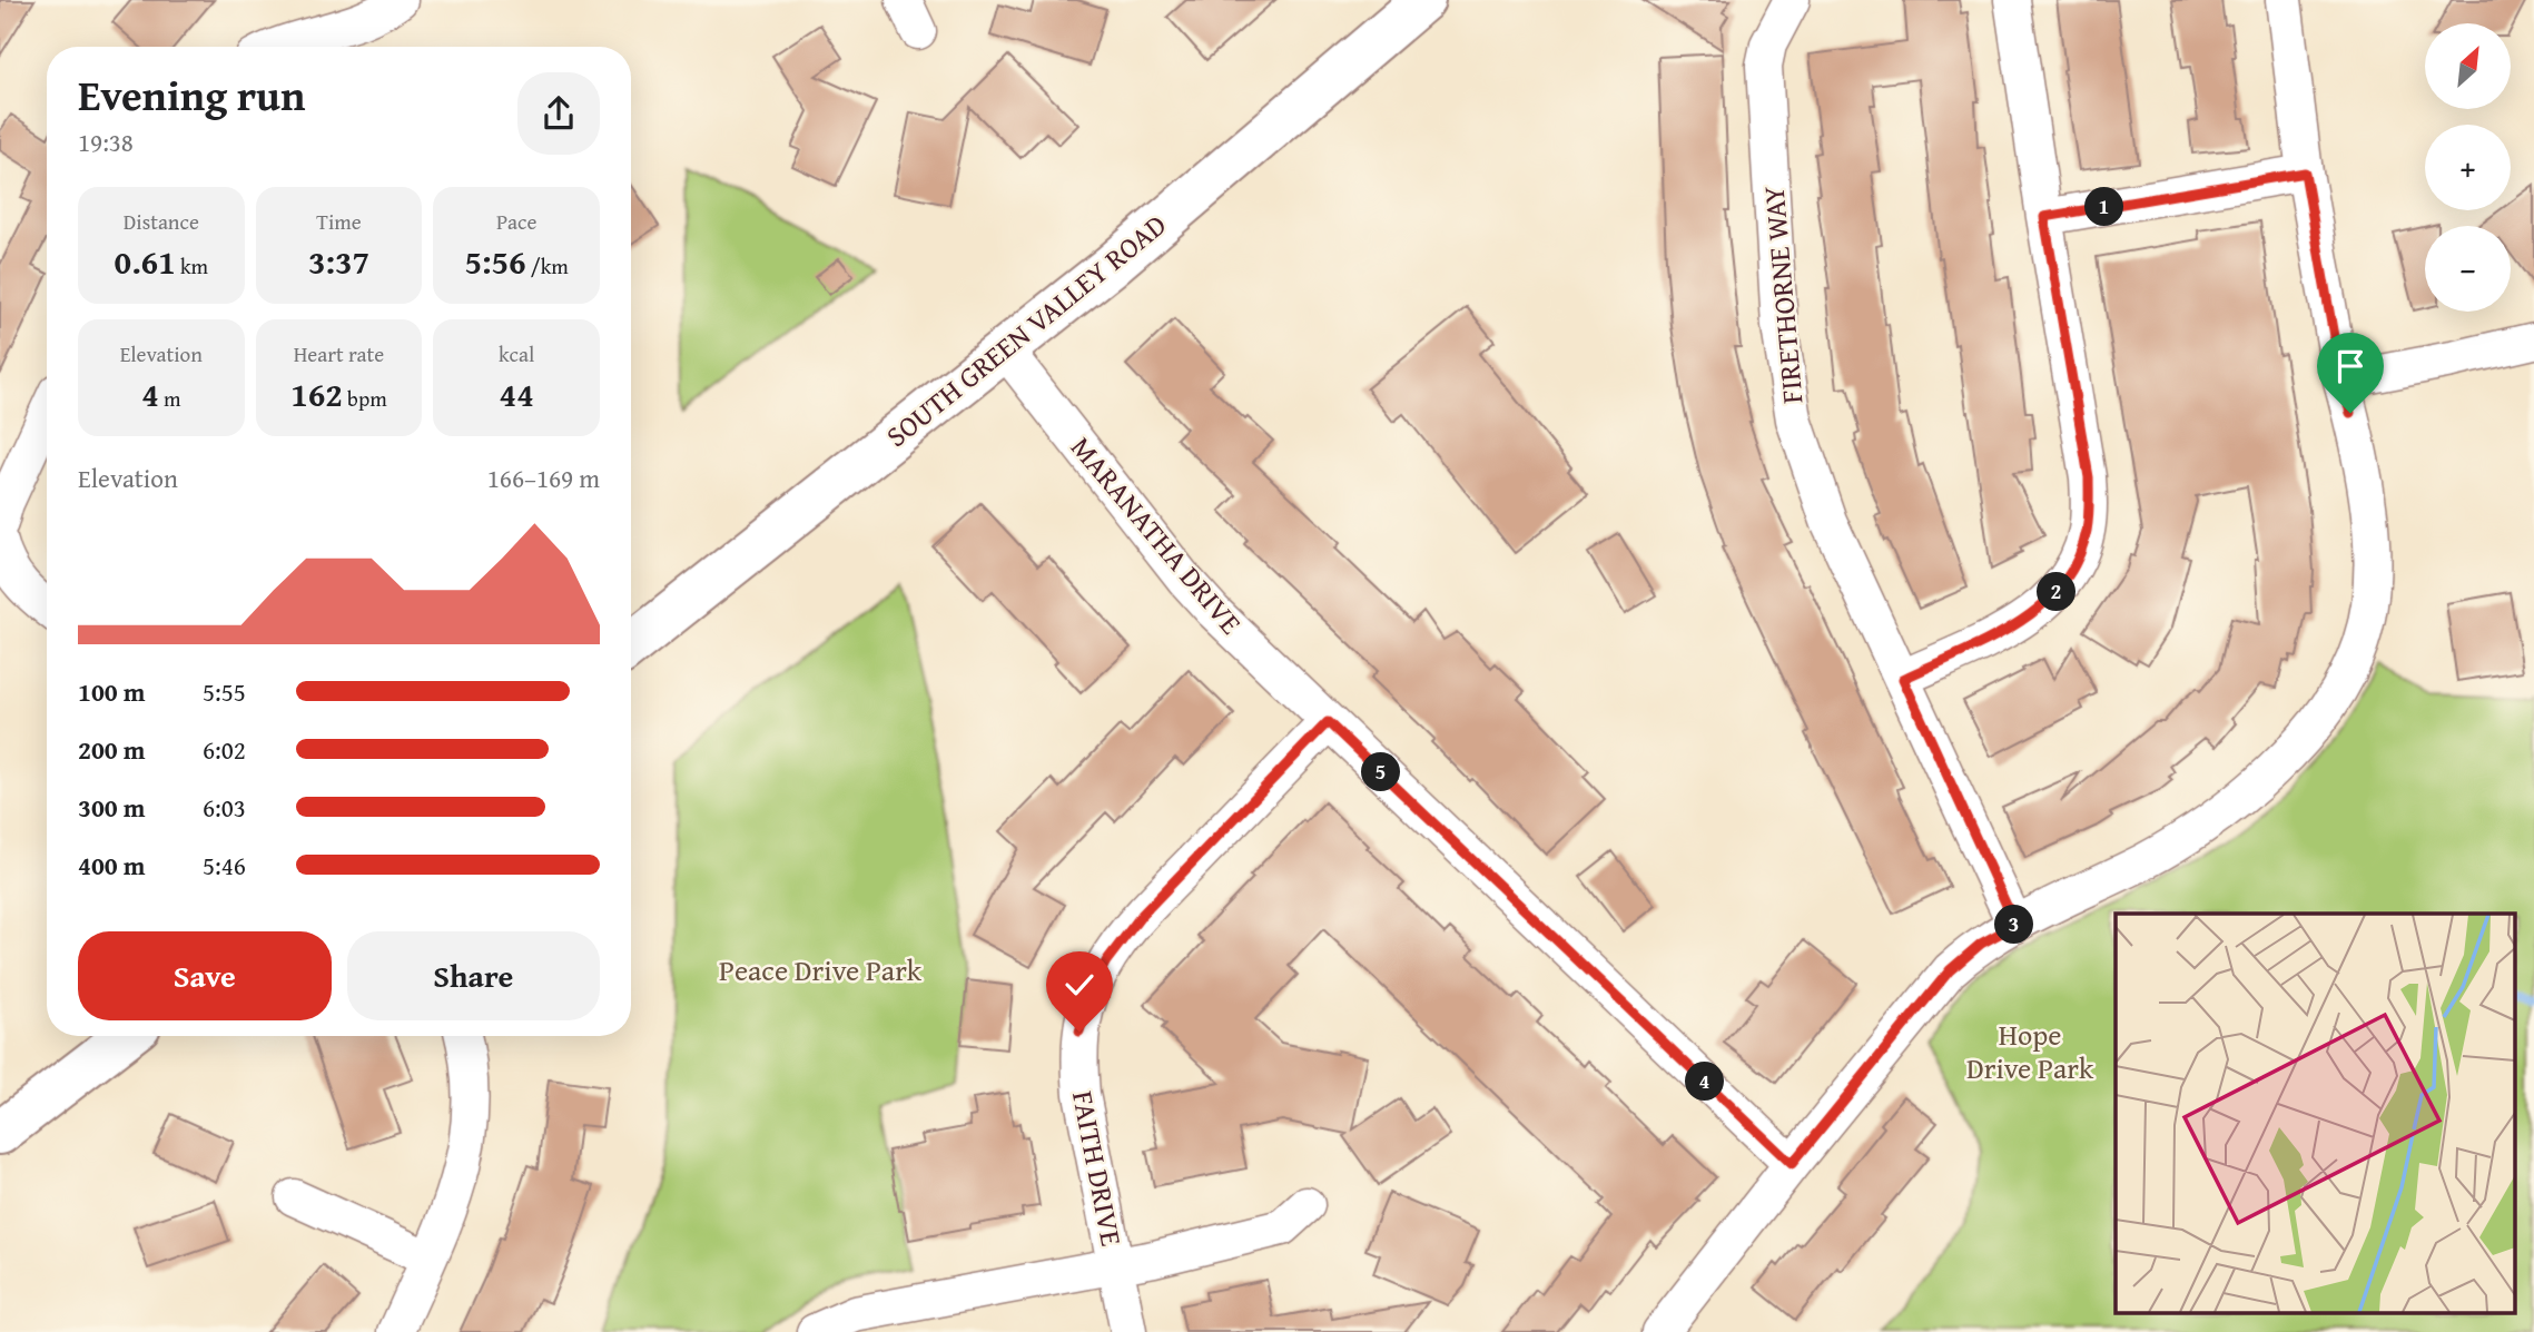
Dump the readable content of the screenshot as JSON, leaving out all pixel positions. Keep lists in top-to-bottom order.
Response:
{
  "streets": {
    "main road": ["SOUTH GREEN VALLEY ROAD"],
    "street": ["FIRETHORNE WAY", "MARANATHA DRIVE", "FAITH DRIVE"]
  },
  "crossings": [
    ["SOUTH GREEN VALLEY ROAD", "MARANATHA DRIVE"],
    ["MARANATHA DRIVE", "FAITH DRIVE"]
  ],
  "parks": ["Peace Drive Park", "Hope Drive Park"],
  "north": "top right",
  "page": {
    "map_buttons": ["+", "−"],
    "heading": ["Evening run", "19:38"],
    "stats": [
      ["Distance", "0.61 km"],
      ["Time", "3:37"],
      ["Pace", "5:56 /km"],
      ["Elevation", "4 m"],
      ["Heart rate", "162 bpm"],
      ["kcal", "44"]
    ],
    "pins": [
      "1",
      "2",
      "5",
      "3",
      "4"
    ],
    "chart": ["Elevation", "166–169 m"],
    "list": [
      {
        "name": "100 m",
        "note": "5:55"
      },
      {
        "name": "200 m",
        "note": "6:02"
      },
      {
        "name": "300 m",
        "note": "6:03"
      },
      {
        "name": "400 m",
        "note": "5:46"
      }
    ],
    "buttons": ["Save", "Share"]
  }
}
